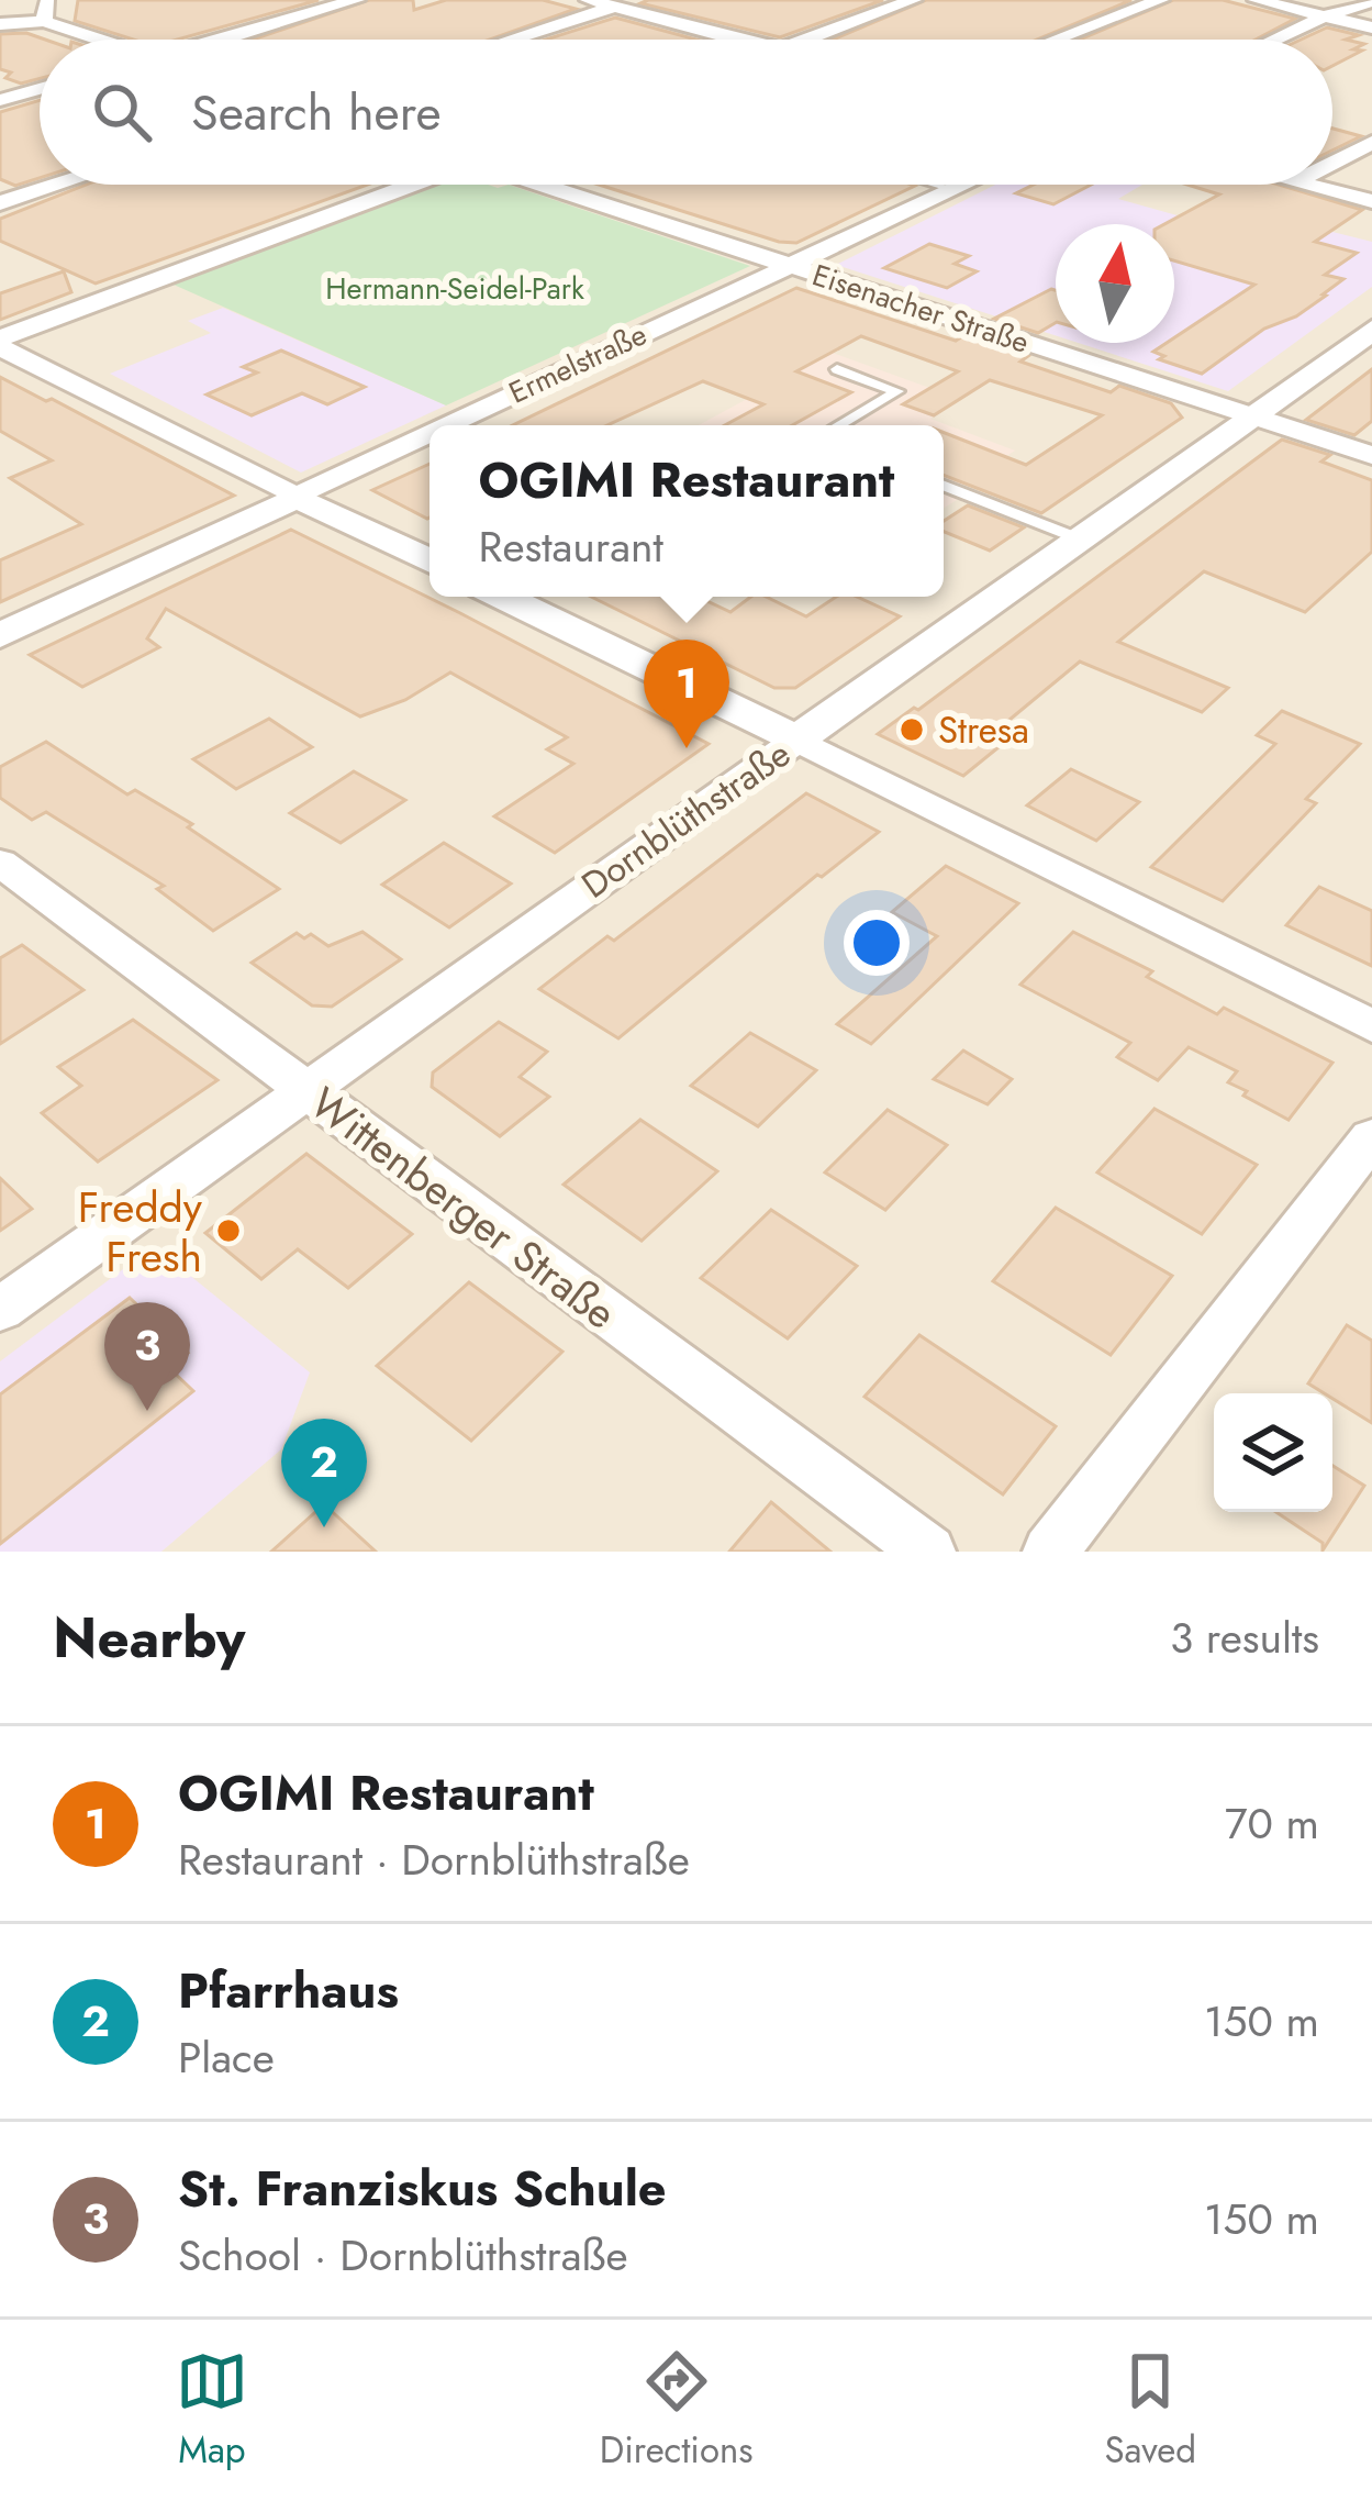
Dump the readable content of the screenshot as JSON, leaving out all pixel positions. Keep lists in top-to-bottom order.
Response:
{
  "streets": {
    "street": [
      "Eisenacher Straße",
      "Ermelstraße",
      "Dornblüthstraße",
      "Wittenberger Straße"
    ]
  },
  "crossings": [
    ["Eisenacher Straße", "Ermelstraße"],
    ["Eisenacher Straße", "Dornblüthstraße"],
    ["Dornblüthstraße", "Wittenberger Straße"]
  ],
  "parks": ["Hermann-Seidel-Park"],
  "places": ["Stresa", "Freddy Fresh"],
  "north": "top",
  "page": {
    "search": "Search here",
    "popup": ["OGIMI Restaurant", "Restaurant"],
    "pins": ["1", "3", "2"],
    "heading": ["Nearby", "3 results"],
    "list": [
      {
        "mark": "1",
        "name": "OGIMI Restaurant",
        "note": "Restaurant · Dornblüthstraße",
        "value": "70 m"
      },
      {
        "mark": "2",
        "name": "Pfarrhaus",
        "note": "Place",
        "value": "150 m"
      },
      {
        "mark": "3",
        "name": "St. Franziskus Schule",
        "note": "School · Dornblüthstraße",
        "value": "150 m"
      }
    ],
    "nav": ["Map", "Directions", "Saved"]
  }
}
